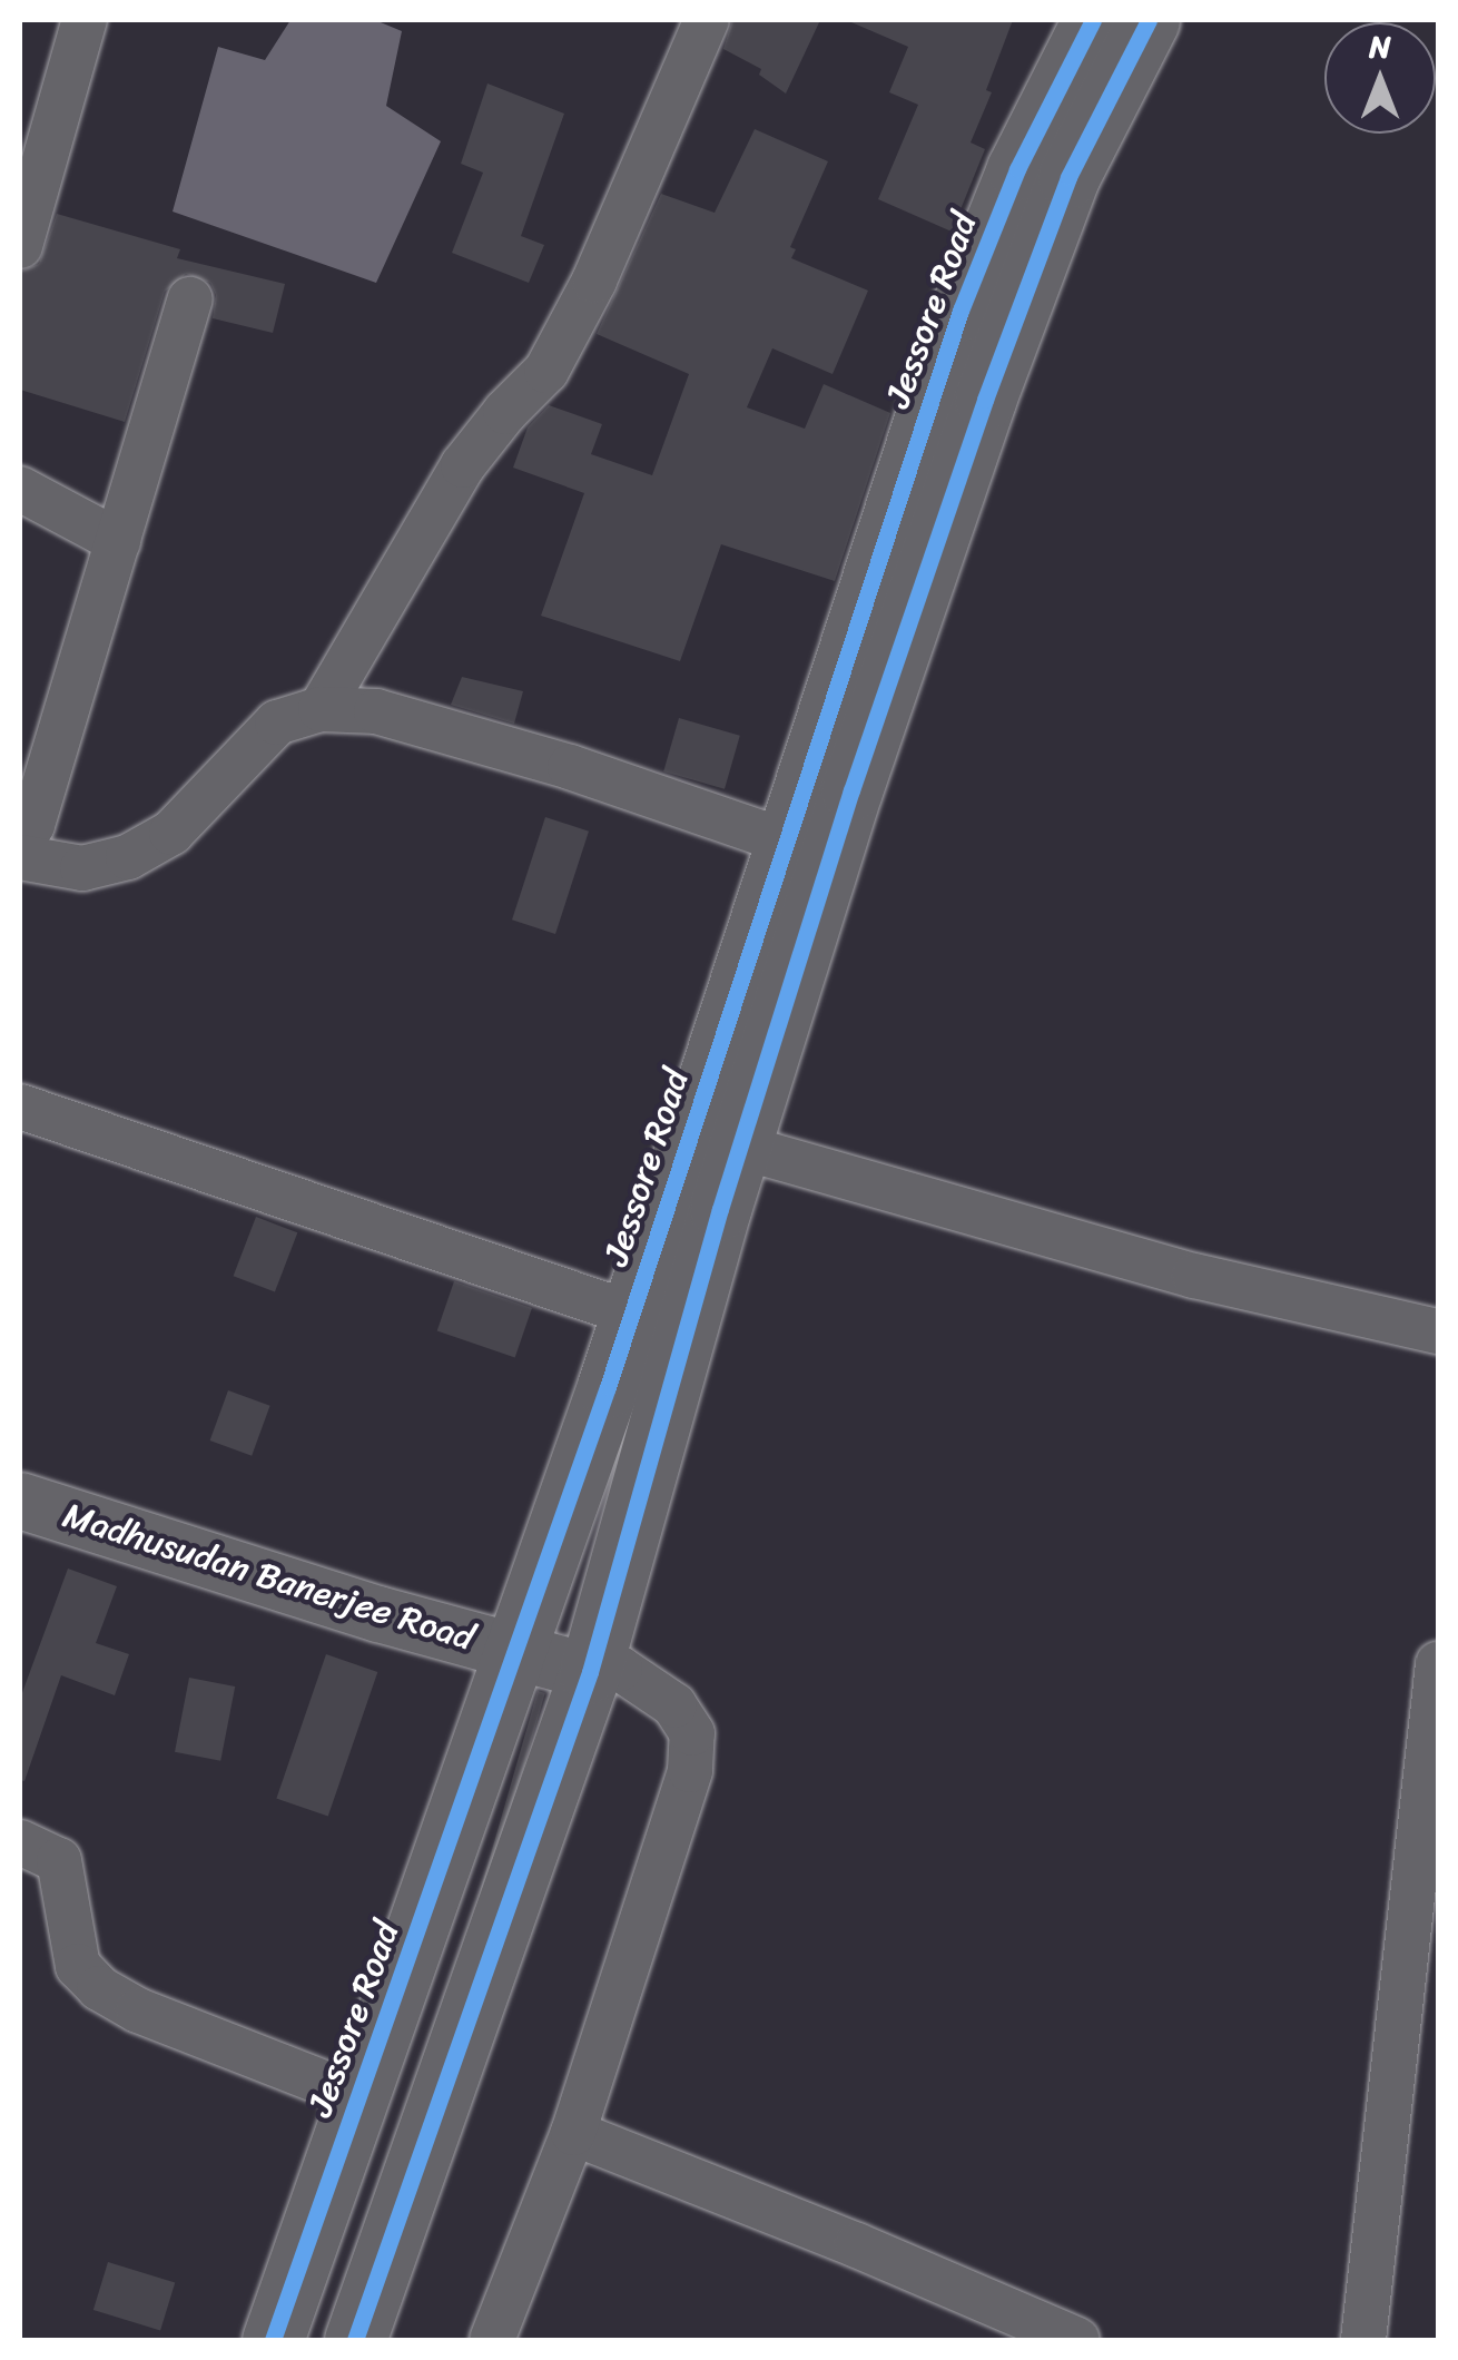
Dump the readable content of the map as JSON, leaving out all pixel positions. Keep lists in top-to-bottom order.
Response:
{
  "streets": {
    "highway": ["Jessore Road"],
    "main road": ["Madhusudan Banerjee Road"]
  },
  "crossings": [
    ["Jessore Road", "Madhusudan Banerjee Road"]
  ],
  "north": "top"
}
